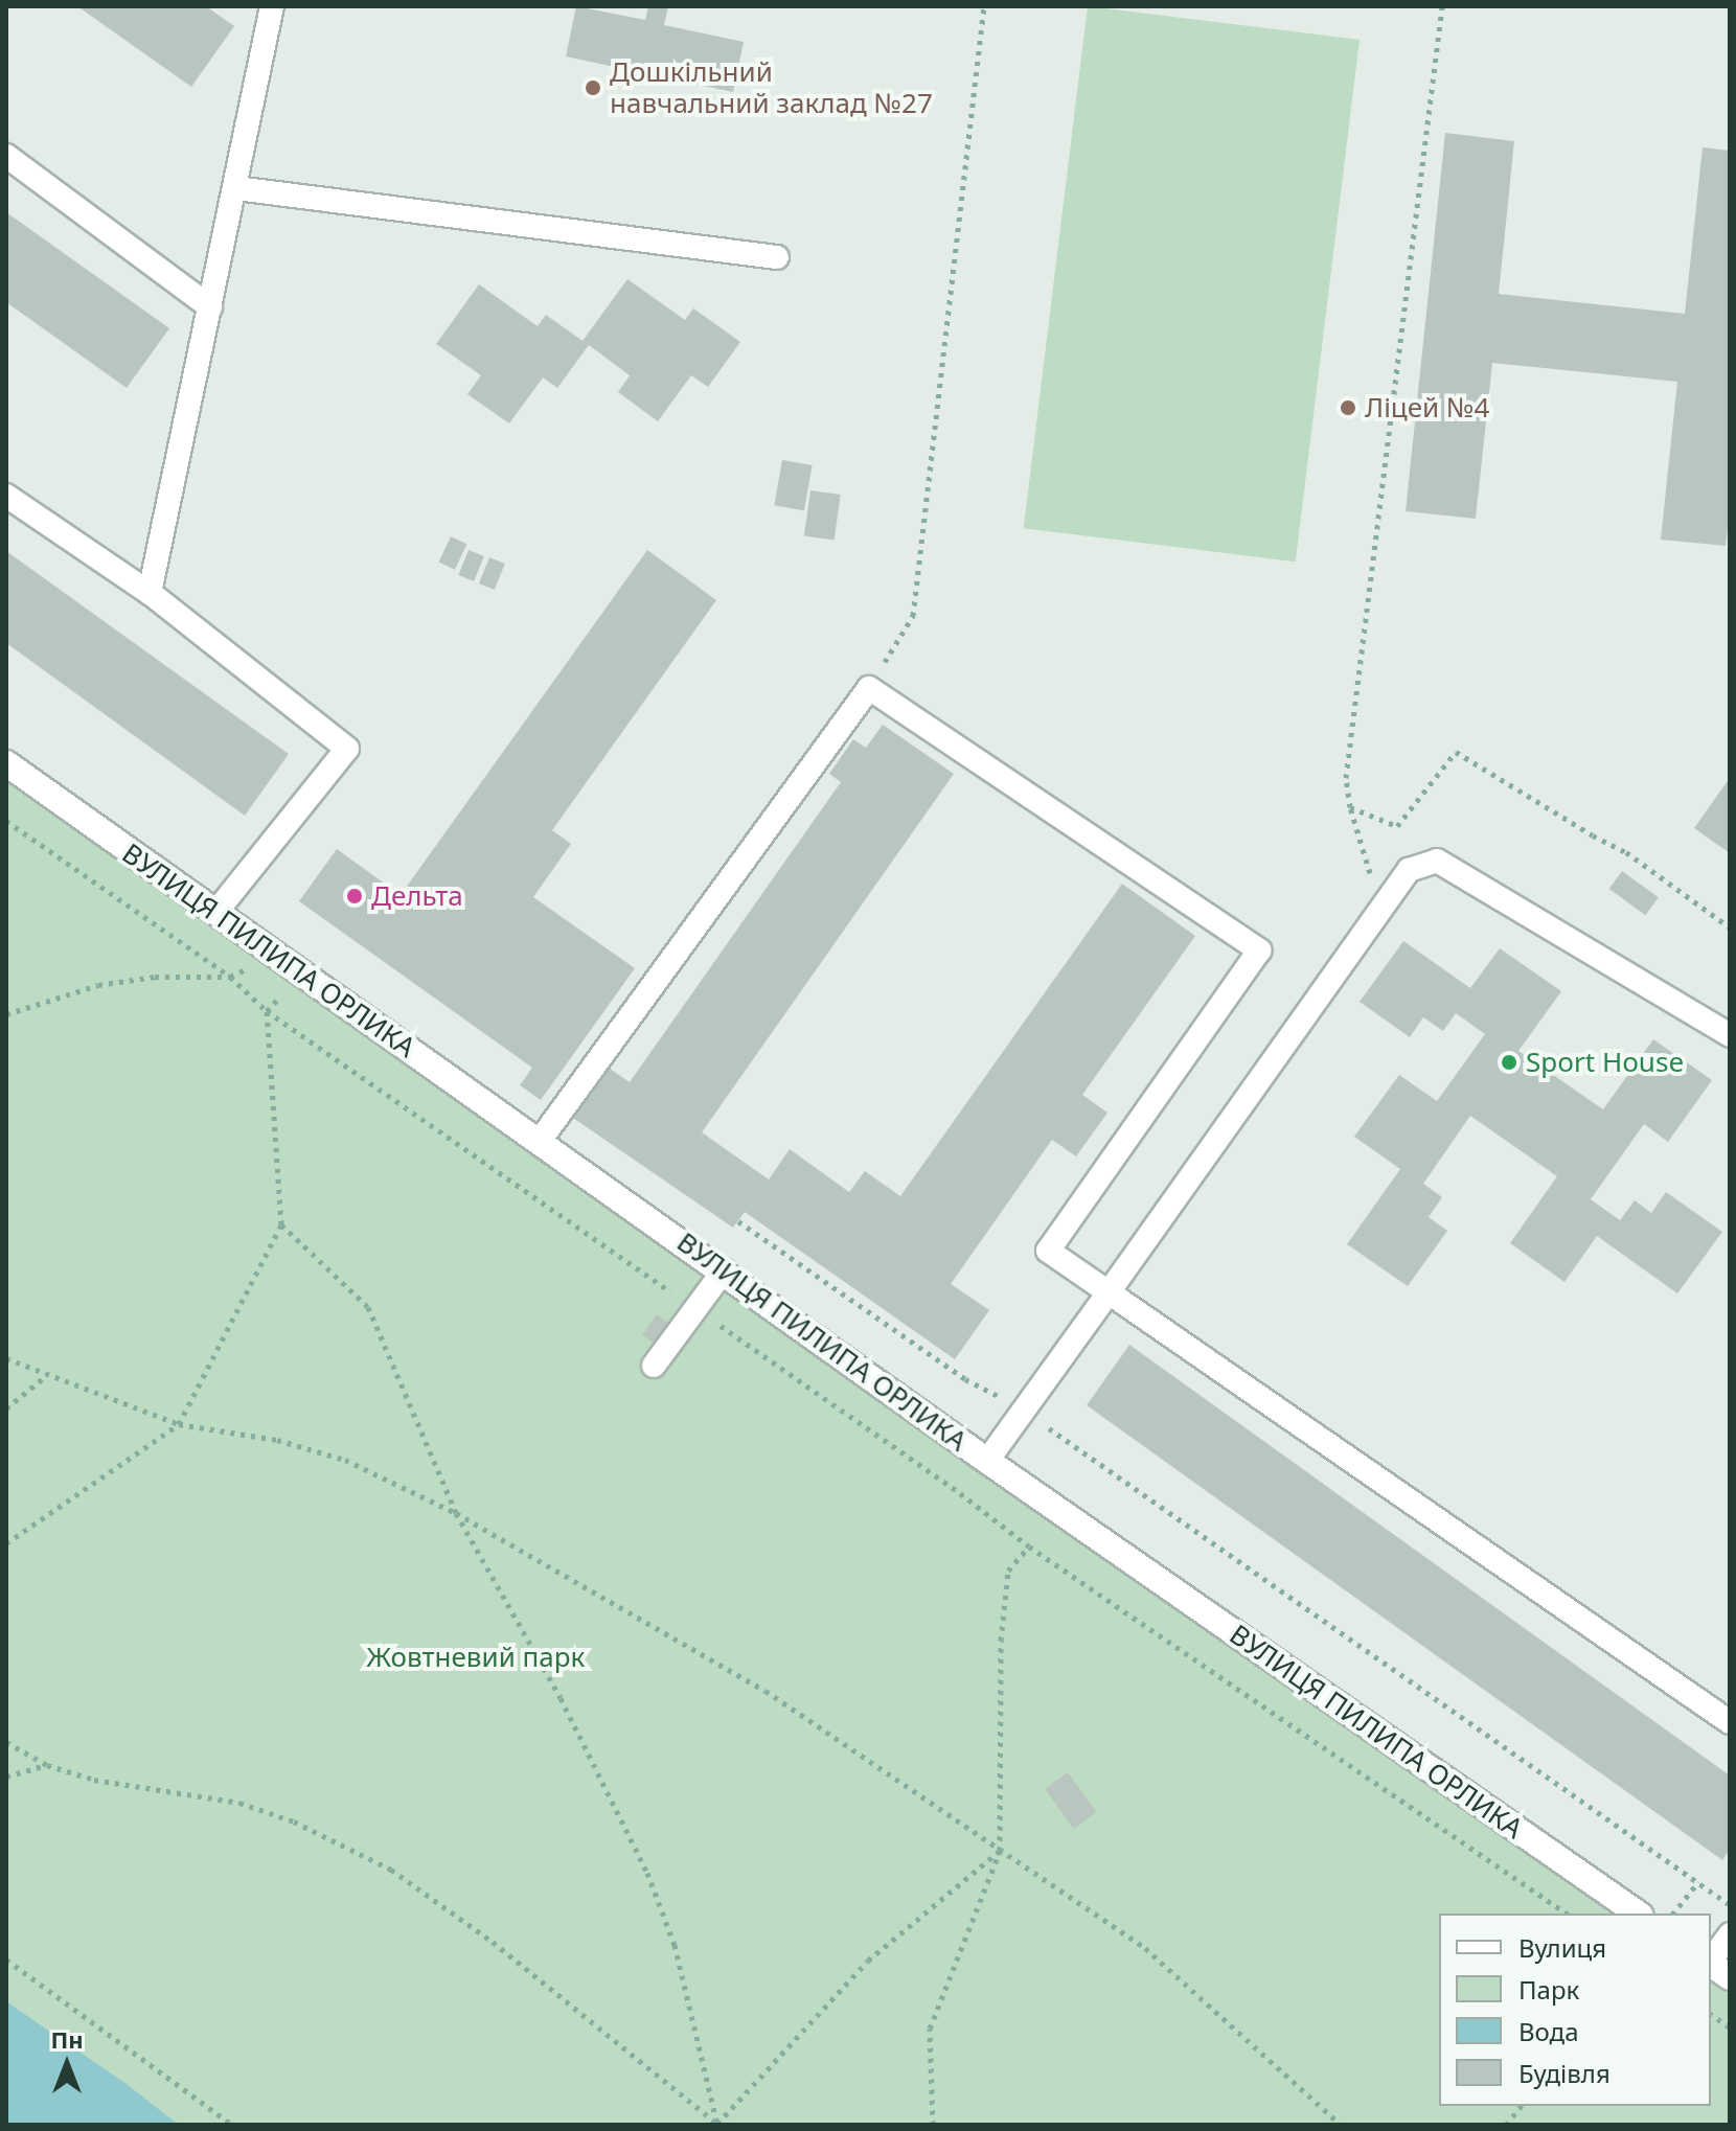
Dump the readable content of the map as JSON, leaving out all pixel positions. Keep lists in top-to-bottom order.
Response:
{
  "streets": {
    "street": ["ВУЛИЦЯ ПИЛИПА ОРЛИКА"]
  },
  "parks": ["Жовтневий парк"],
  "places": [
    "Дошкільний навчальний заклад №27",
    "Ліцей №4",
    "Дельта",
    "Sport House"
  ],
  "legend": [
    "Вулиця",
    "Парк",
    "Вода",
    "Будівля"
  ],
  "north": "top"
}
